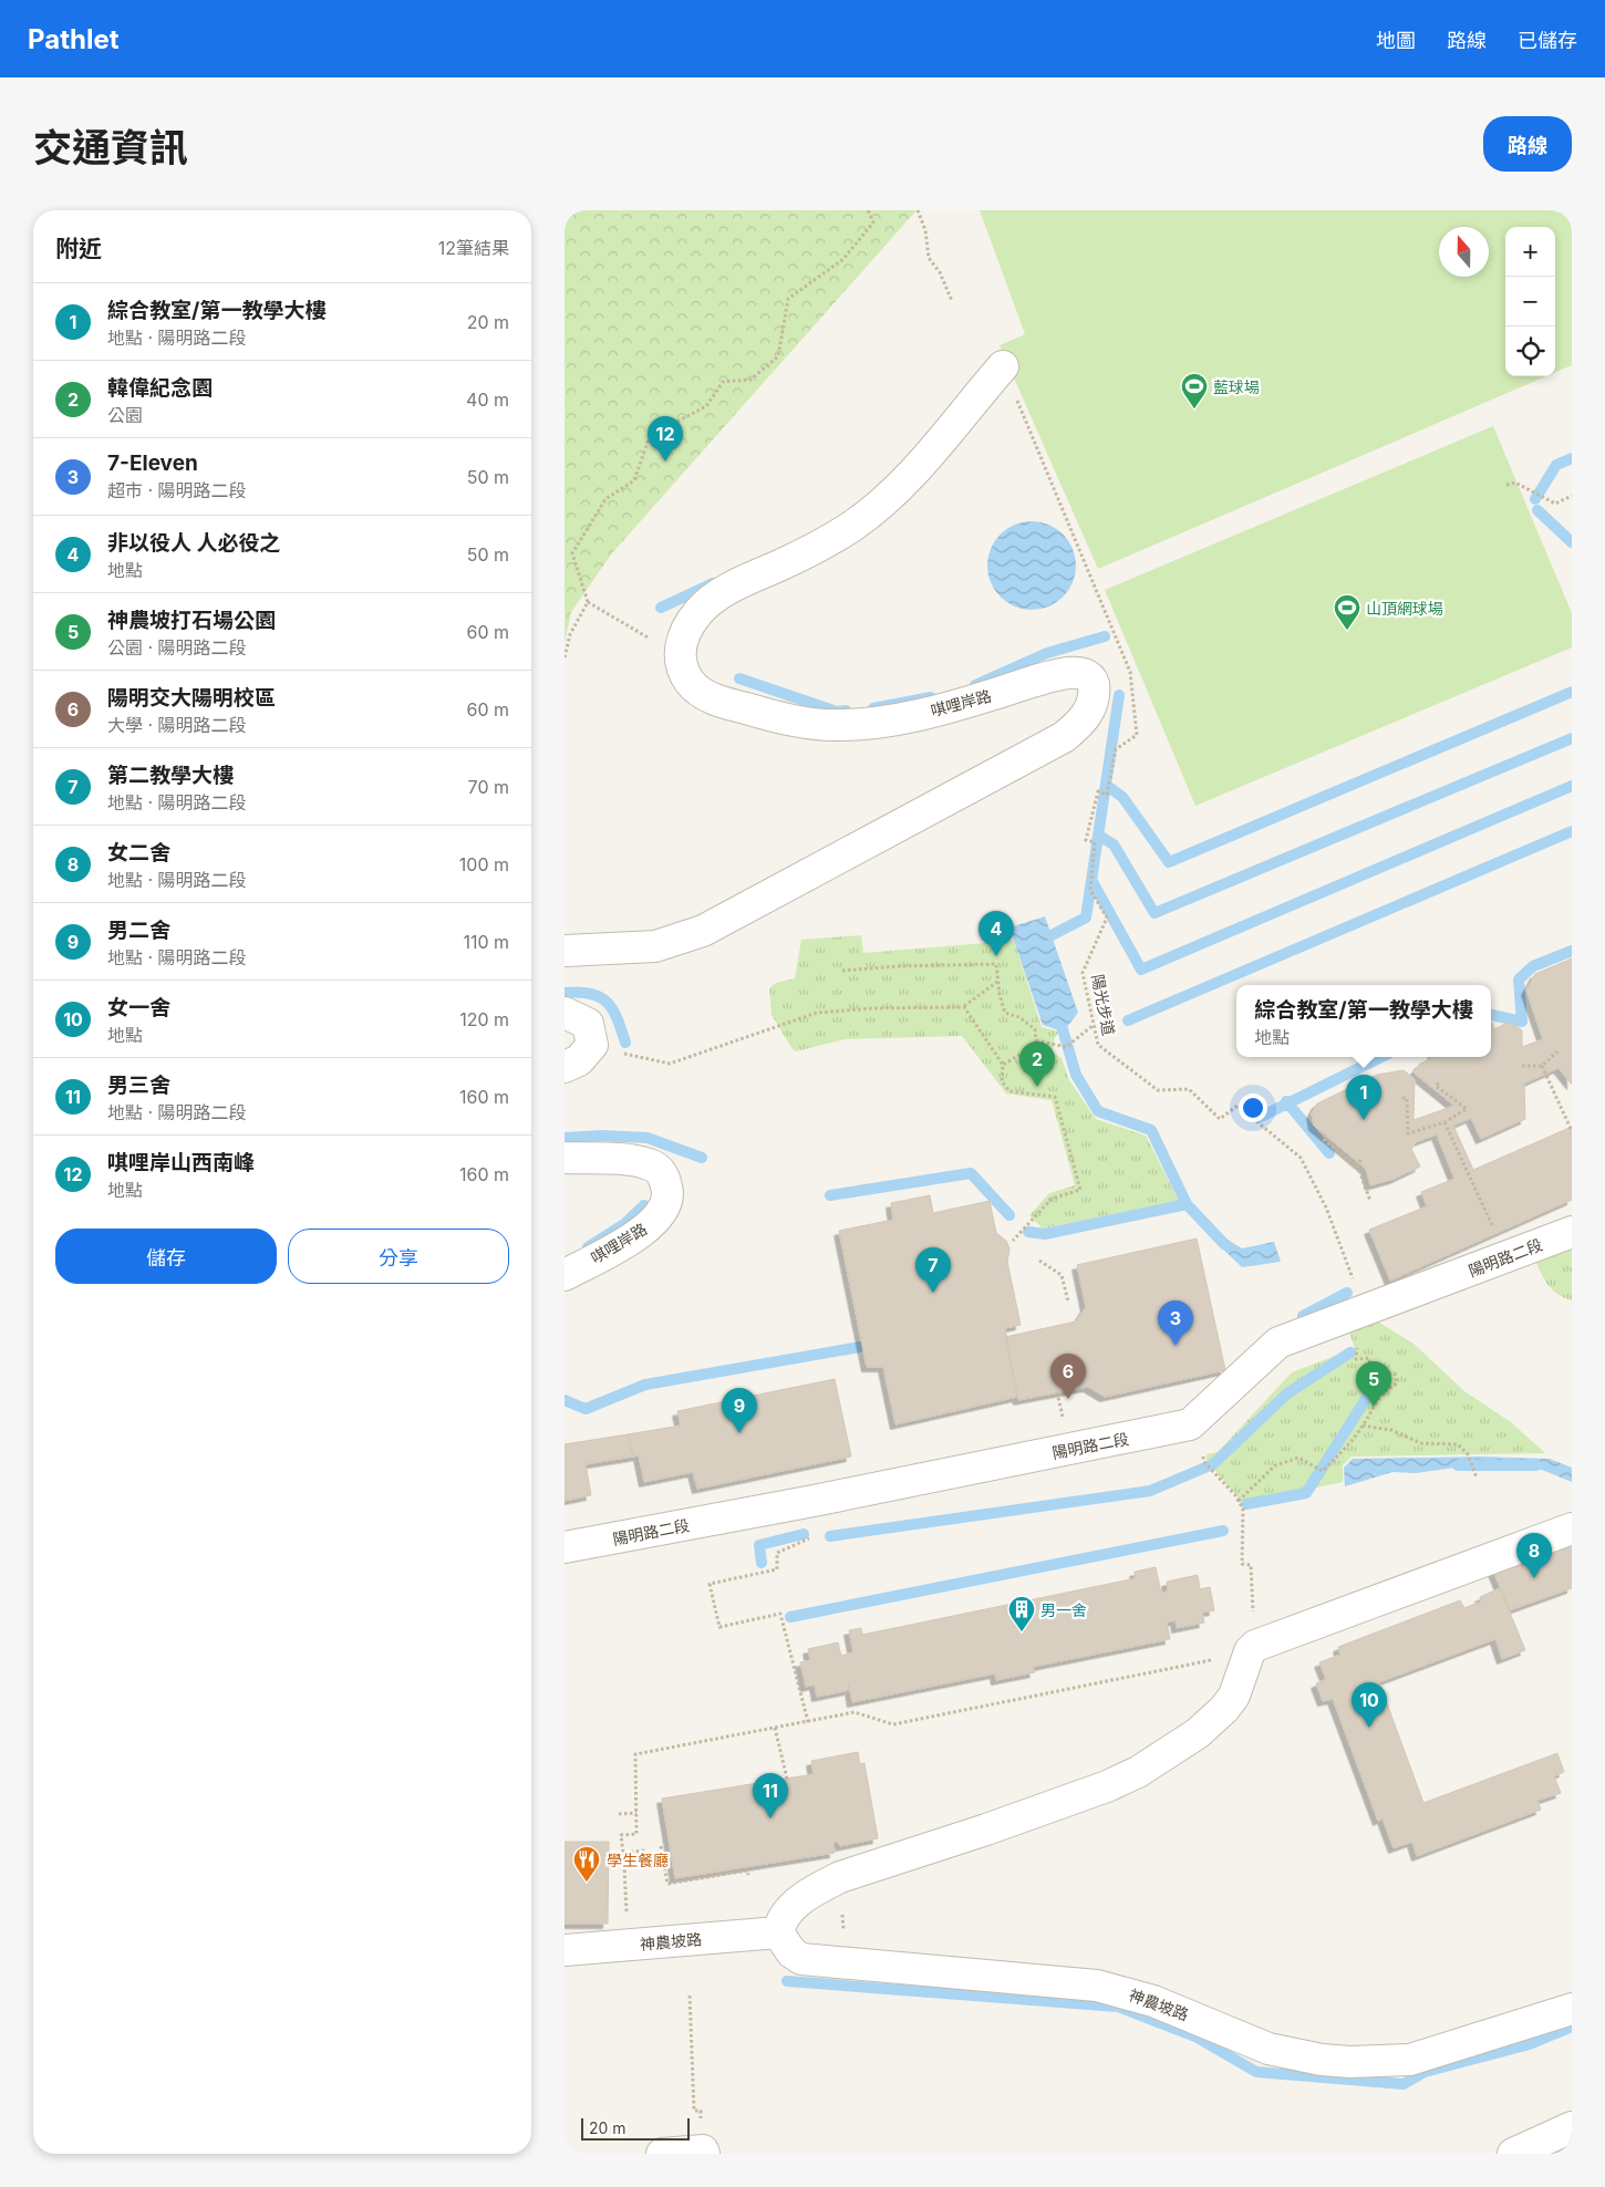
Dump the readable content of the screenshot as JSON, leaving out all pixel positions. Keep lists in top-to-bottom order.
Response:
{
  "streets": {
    "street": ["唭哩岸路", "陽明路二段", "神農坡路"],
    "path": ["陽光步道"]
  },
  "crossings": [
    ["唭哩岸路", "陽光步道"]
  ],
  "places": {
    "sports": ["藍球場", "山頂網球場"],
    "building": ["男一舍"],
    "restaurant": ["學生餐廳"]
  },
  "scale_bar": "20 m",
  "north": "top",
  "page": {
    "header": "Pathlet",
    "nav": ["地圖", "路線", "已儲存"],
    "title": "交通資訊",
    "buttons": [
      "路線",
      ["儲存", "分享"]
    ],
    "heading": ["附近", "12筆結果"],
    "map_buttons": ["+", "−"],
    "list": [
      {
        "mark": "1",
        "name": "綜合教室/第一教學大樓",
        "note": "地點 · 陽明路二段",
        "value": "20 m"
      },
      {
        "mark": "2",
        "name": "韓偉紀念園",
        "note": "公園",
        "value": "40 m"
      },
      {
        "mark": "3",
        "name": "7-Eleven",
        "note": "超市 · 陽明路二段",
        "value": "50 m"
      },
      {
        "mark": "4",
        "name": "非以役人 人必役之",
        "note": "地點",
        "value": "50 m"
      },
      {
        "mark": "5",
        "name": "神農坡打石場公園",
        "note": "公園 · 陽明路二段",
        "value": "60 m"
      },
      {
        "mark": "6",
        "name": "陽明交大陽明校區",
        "note": "大學 · 陽明路二段",
        "value": "60 m"
      },
      {
        "mark": "7",
        "name": "第二教學大樓",
        "note": "地點 · 陽明路二段",
        "value": "70 m"
      },
      {
        "mark": "8",
        "name": "女二舍",
        "note": "地點 · 陽明路二段",
        "value": "100 m"
      },
      {
        "mark": "9",
        "name": "男二舍",
        "note": "地點 · 陽明路二段",
        "value": "110 m"
      },
      {
        "mark": "10",
        "name": "女一舍",
        "note": "地點",
        "value": "120 m"
      },
      {
        "mark": "11",
        "name": "男三舍",
        "note": "地點 · 陽明路二段",
        "value": "160 m"
      },
      {
        "mark": "12",
        "name": "唭哩岸山西南峰",
        "note": "地點",
        "value": "160 m"
      }
    ],
    "pins": [
      "12",
      "4",
      "2",
      "1",
      "7",
      "3",
      "6",
      "5",
      "9",
      "8",
      "10",
      "11"
    ],
    "popup": ["綜合教室/第一教學大樓", "地點"],
    "scale": "20 m"
  }
}
